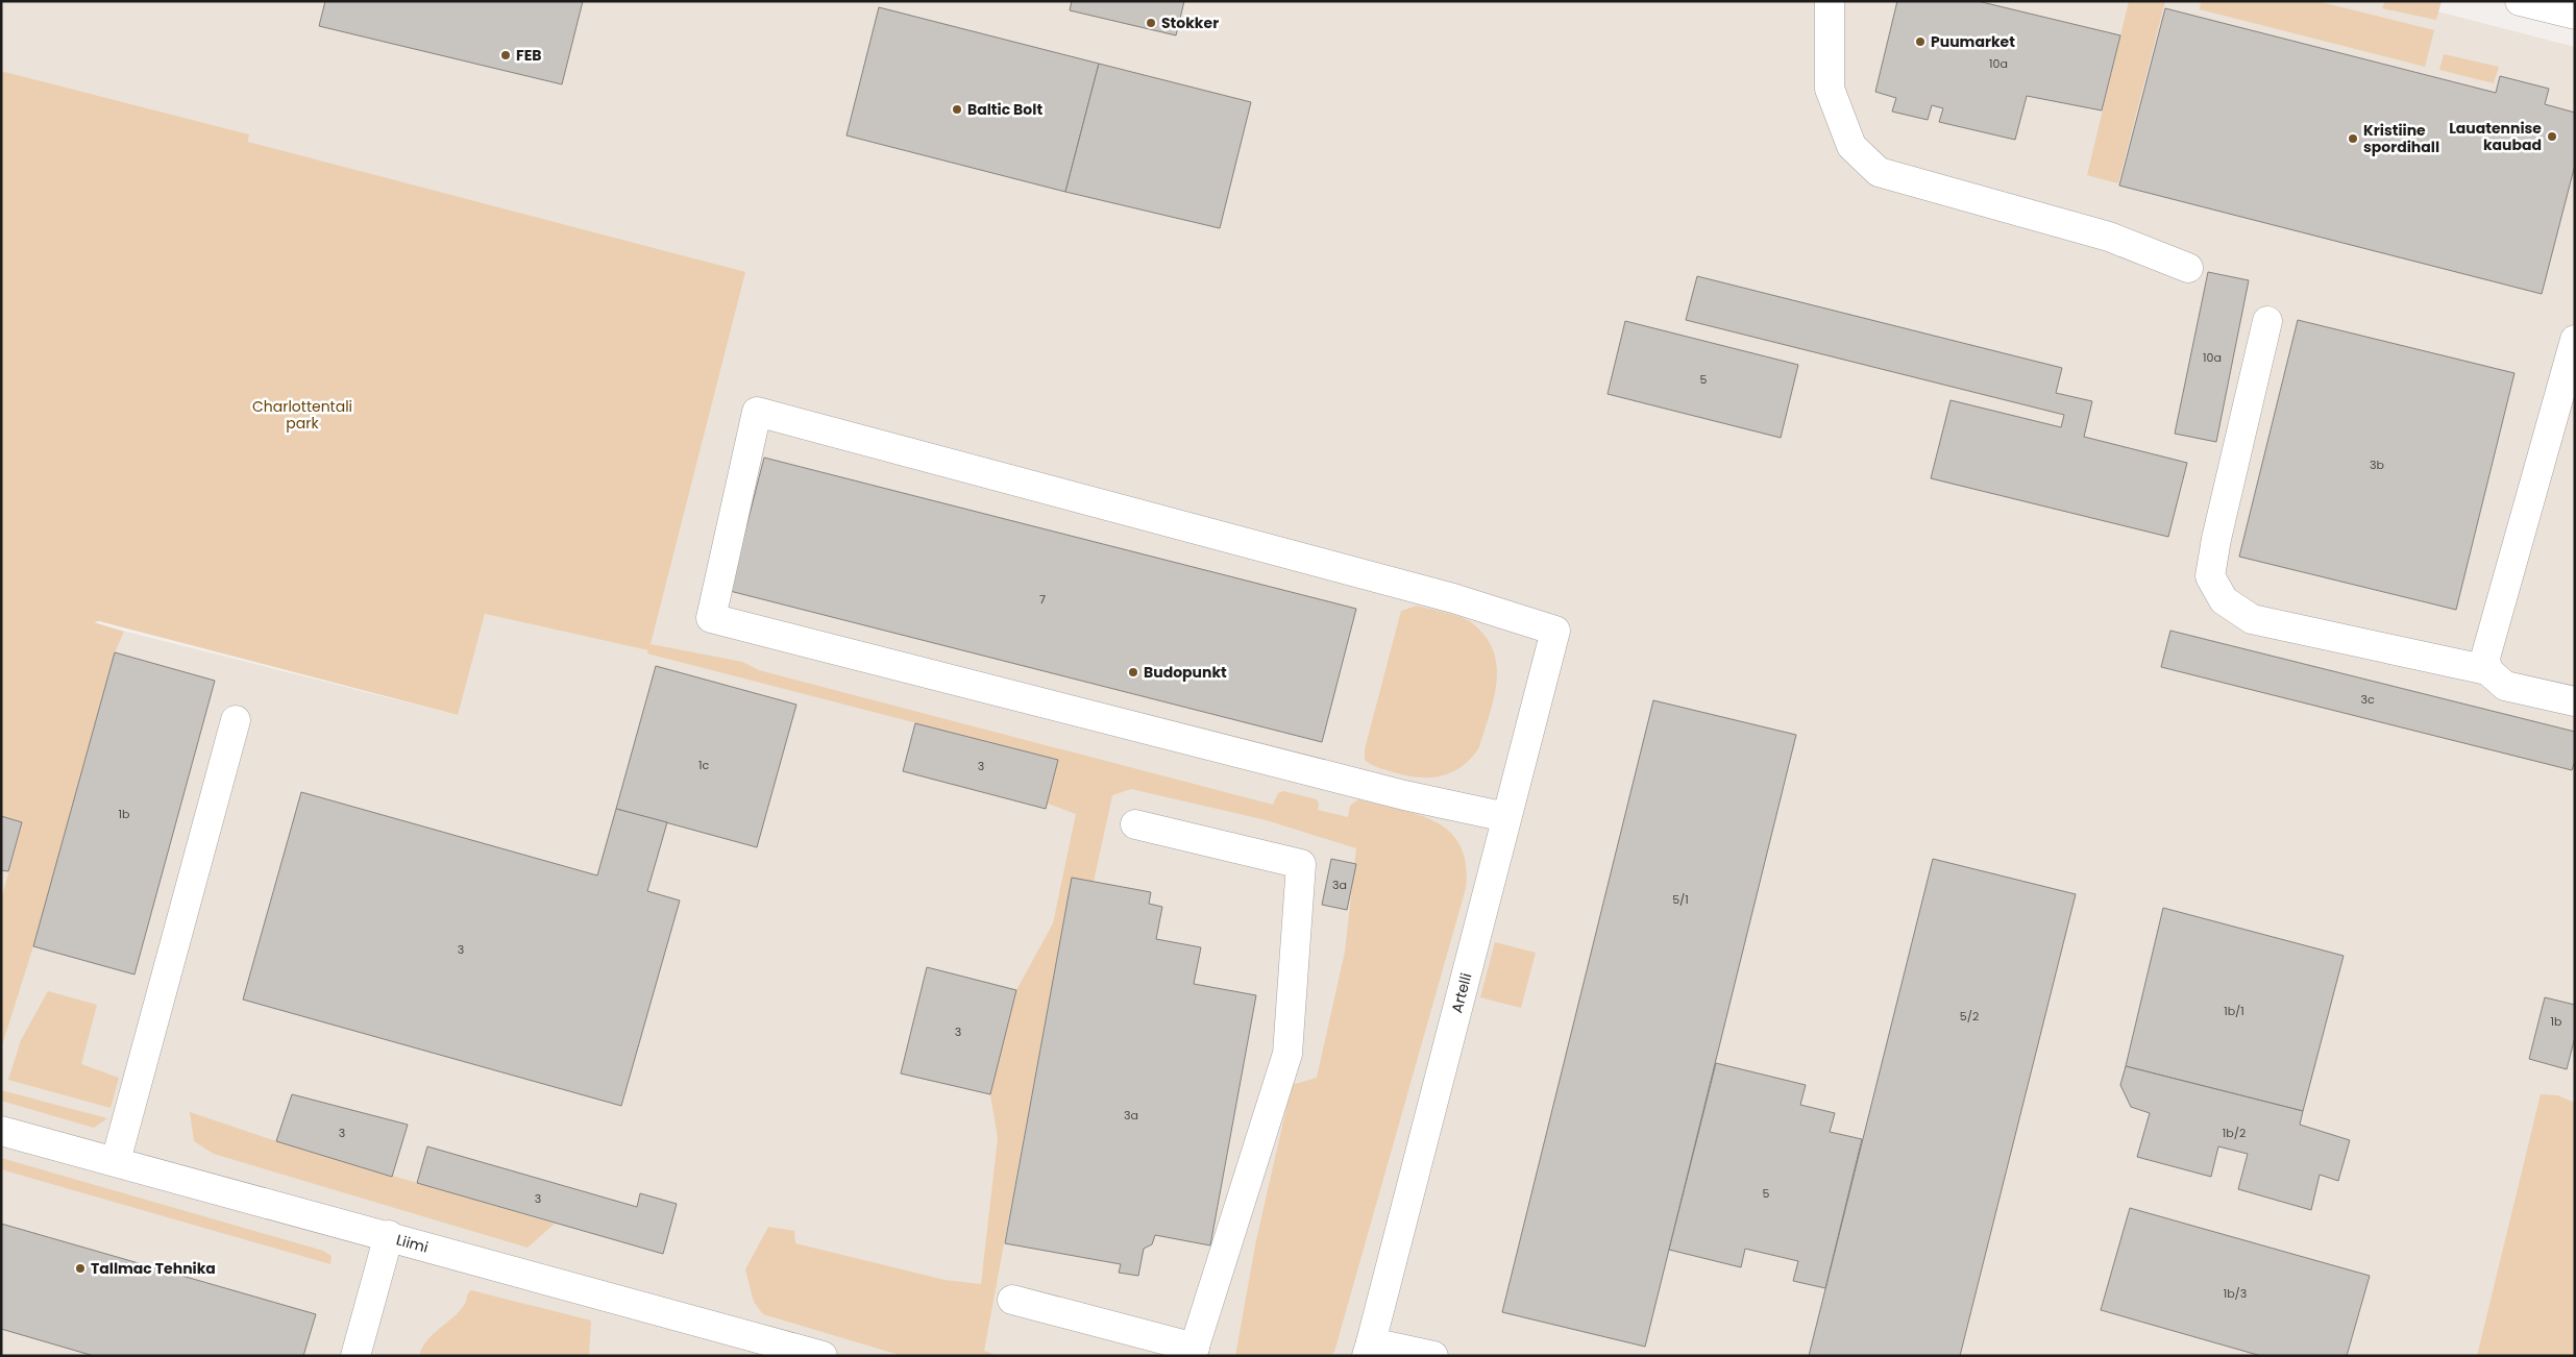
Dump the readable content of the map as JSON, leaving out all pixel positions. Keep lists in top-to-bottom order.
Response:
{
  "streets": {
    "street": ["Artelli", "Liimi"]
  },
  "parks": ["Charlottentali park"],
  "places": [
    "Stokker",
    "Puumarket",
    "FEB",
    "Baltic Bolt",
    "Lauatennise kaubad",
    "Kristiine spordihall",
    "Budopunkt",
    "Tallmac Tehnika"
  ],
  "house_numbers": [
    "10a",
    "10a",
    "5",
    "3b",
    "7",
    "3c",
    "1c",
    "3",
    "1b",
    "3a",
    "5/1",
    "3",
    "1b/1",
    "5/2",
    "1b",
    "3",
    "3a",
    "3",
    "1b/2",
    "5",
    "3",
    "1b/3"
  ]
}
